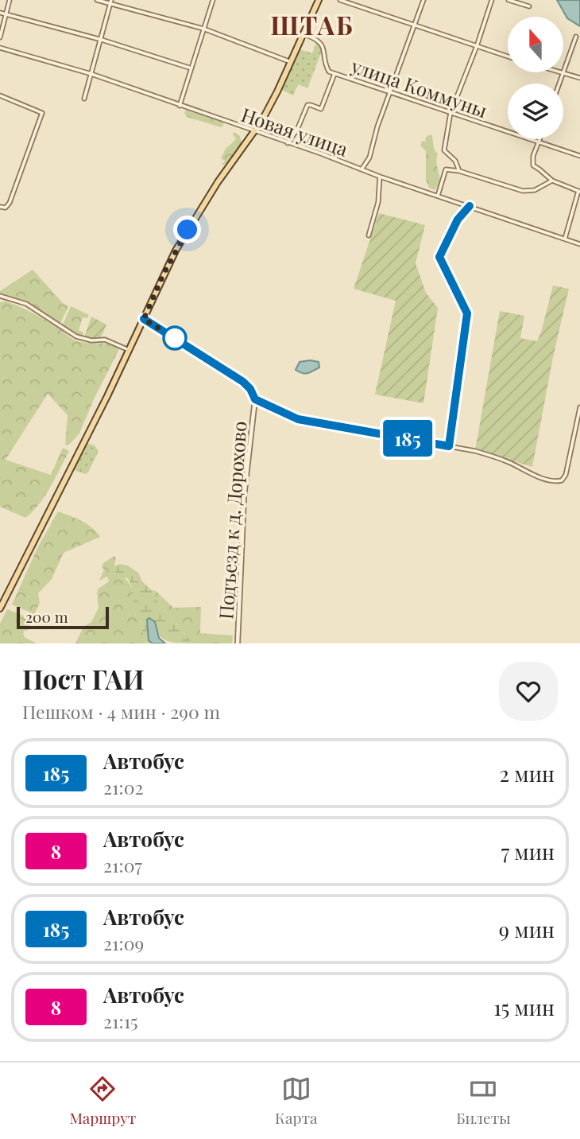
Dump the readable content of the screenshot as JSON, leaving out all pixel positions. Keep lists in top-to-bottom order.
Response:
{
  "streets": {
    "street": ["улица Коммуны", "Новая улица", "Подъезд к д. Дорохово"]
  },
  "districts": ["ШТАБ"],
  "lines": ["bus line 185"],
  "scale_bar": "200 m",
  "north": "top",
  "page": {
    "on_map": "185",
    "scale": "200 m",
    "heading": ["Пост ГАИ", "Пешком · 4 мин · 290 m"],
    "list": [
      {
        "mark": "185",
        "name": "Автобус",
        "note": "21:02",
        "value": "2 мин"
      },
      {
        "mark": "8",
        "name": "Автобус",
        "note": "21:07",
        "value": "7 мин"
      },
      {
        "mark": "185",
        "name": "Автобус",
        "note": "21:09",
        "value": "9 мин"
      },
      {
        "mark": "8",
        "name": "Автобус",
        "note": "21:15",
        "value": "15 мин"
      }
    ],
    "tabs": ["Маршрут", "Карта", "Билеты"]
  }
}
